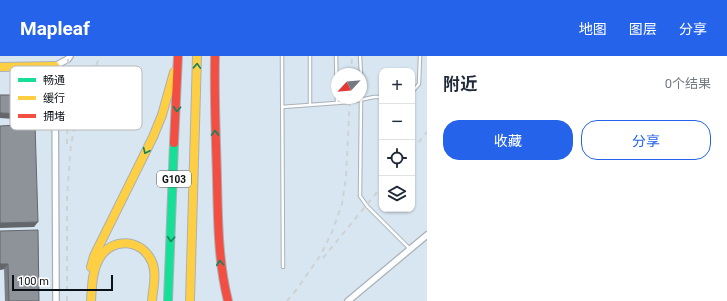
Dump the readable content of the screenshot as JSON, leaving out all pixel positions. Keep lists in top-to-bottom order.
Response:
{
  "streets": {
    "main road": ["G103"]
  },
  "legend": ["畅通", "缓行", "拥堵"],
  "scale_bar": "100 m",
  "north": "bottom left",
  "page": {
    "header": "Mapleaf",
    "nav": ["地图", "图层", "分享"],
    "heading": ["附近", "0个结果"],
    "map_buttons": ["+", "−"],
    "buttons": ["收藏", "分享"],
    "scale": "100 m"
  }
}
